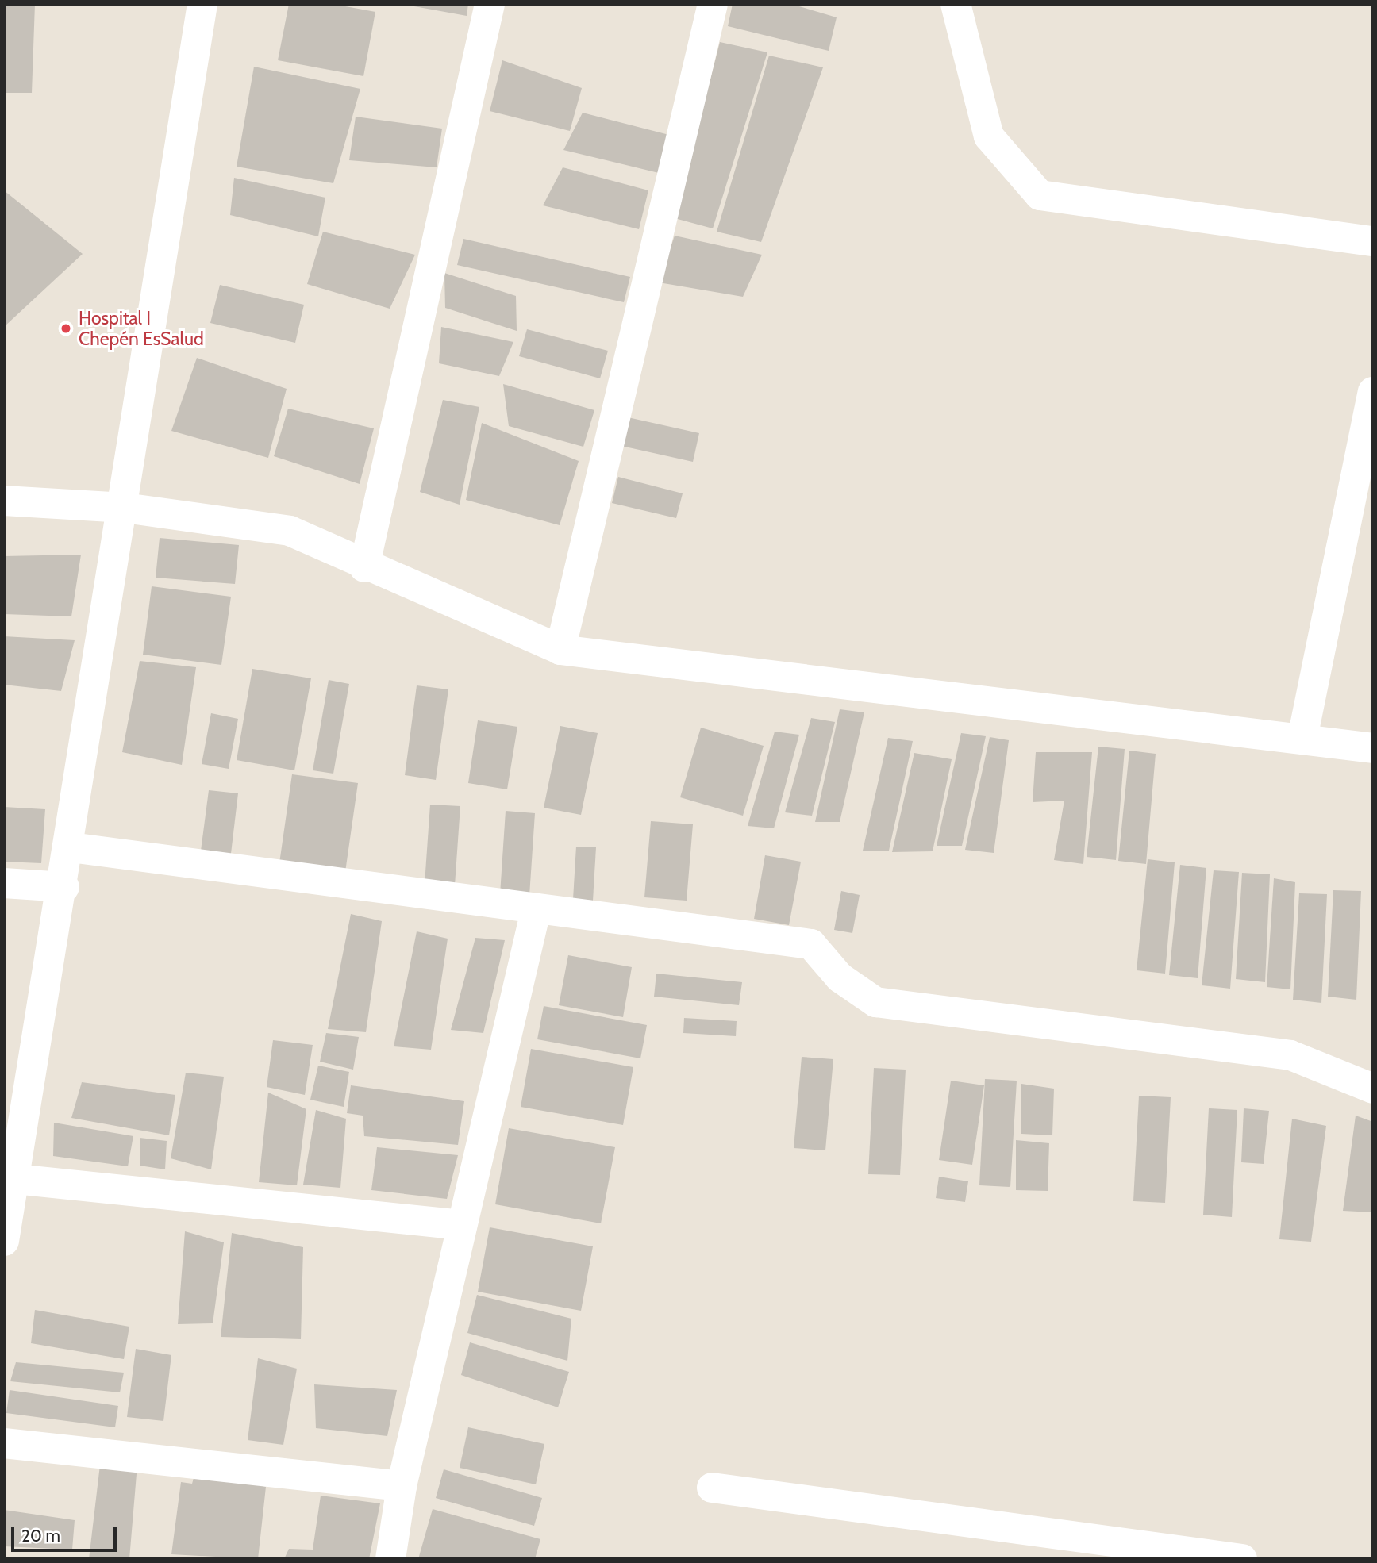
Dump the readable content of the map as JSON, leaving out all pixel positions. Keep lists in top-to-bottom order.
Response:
{
  "places": ["Hospital I Chepén EsSalud"],
  "scale_bar": "20 m"
}
